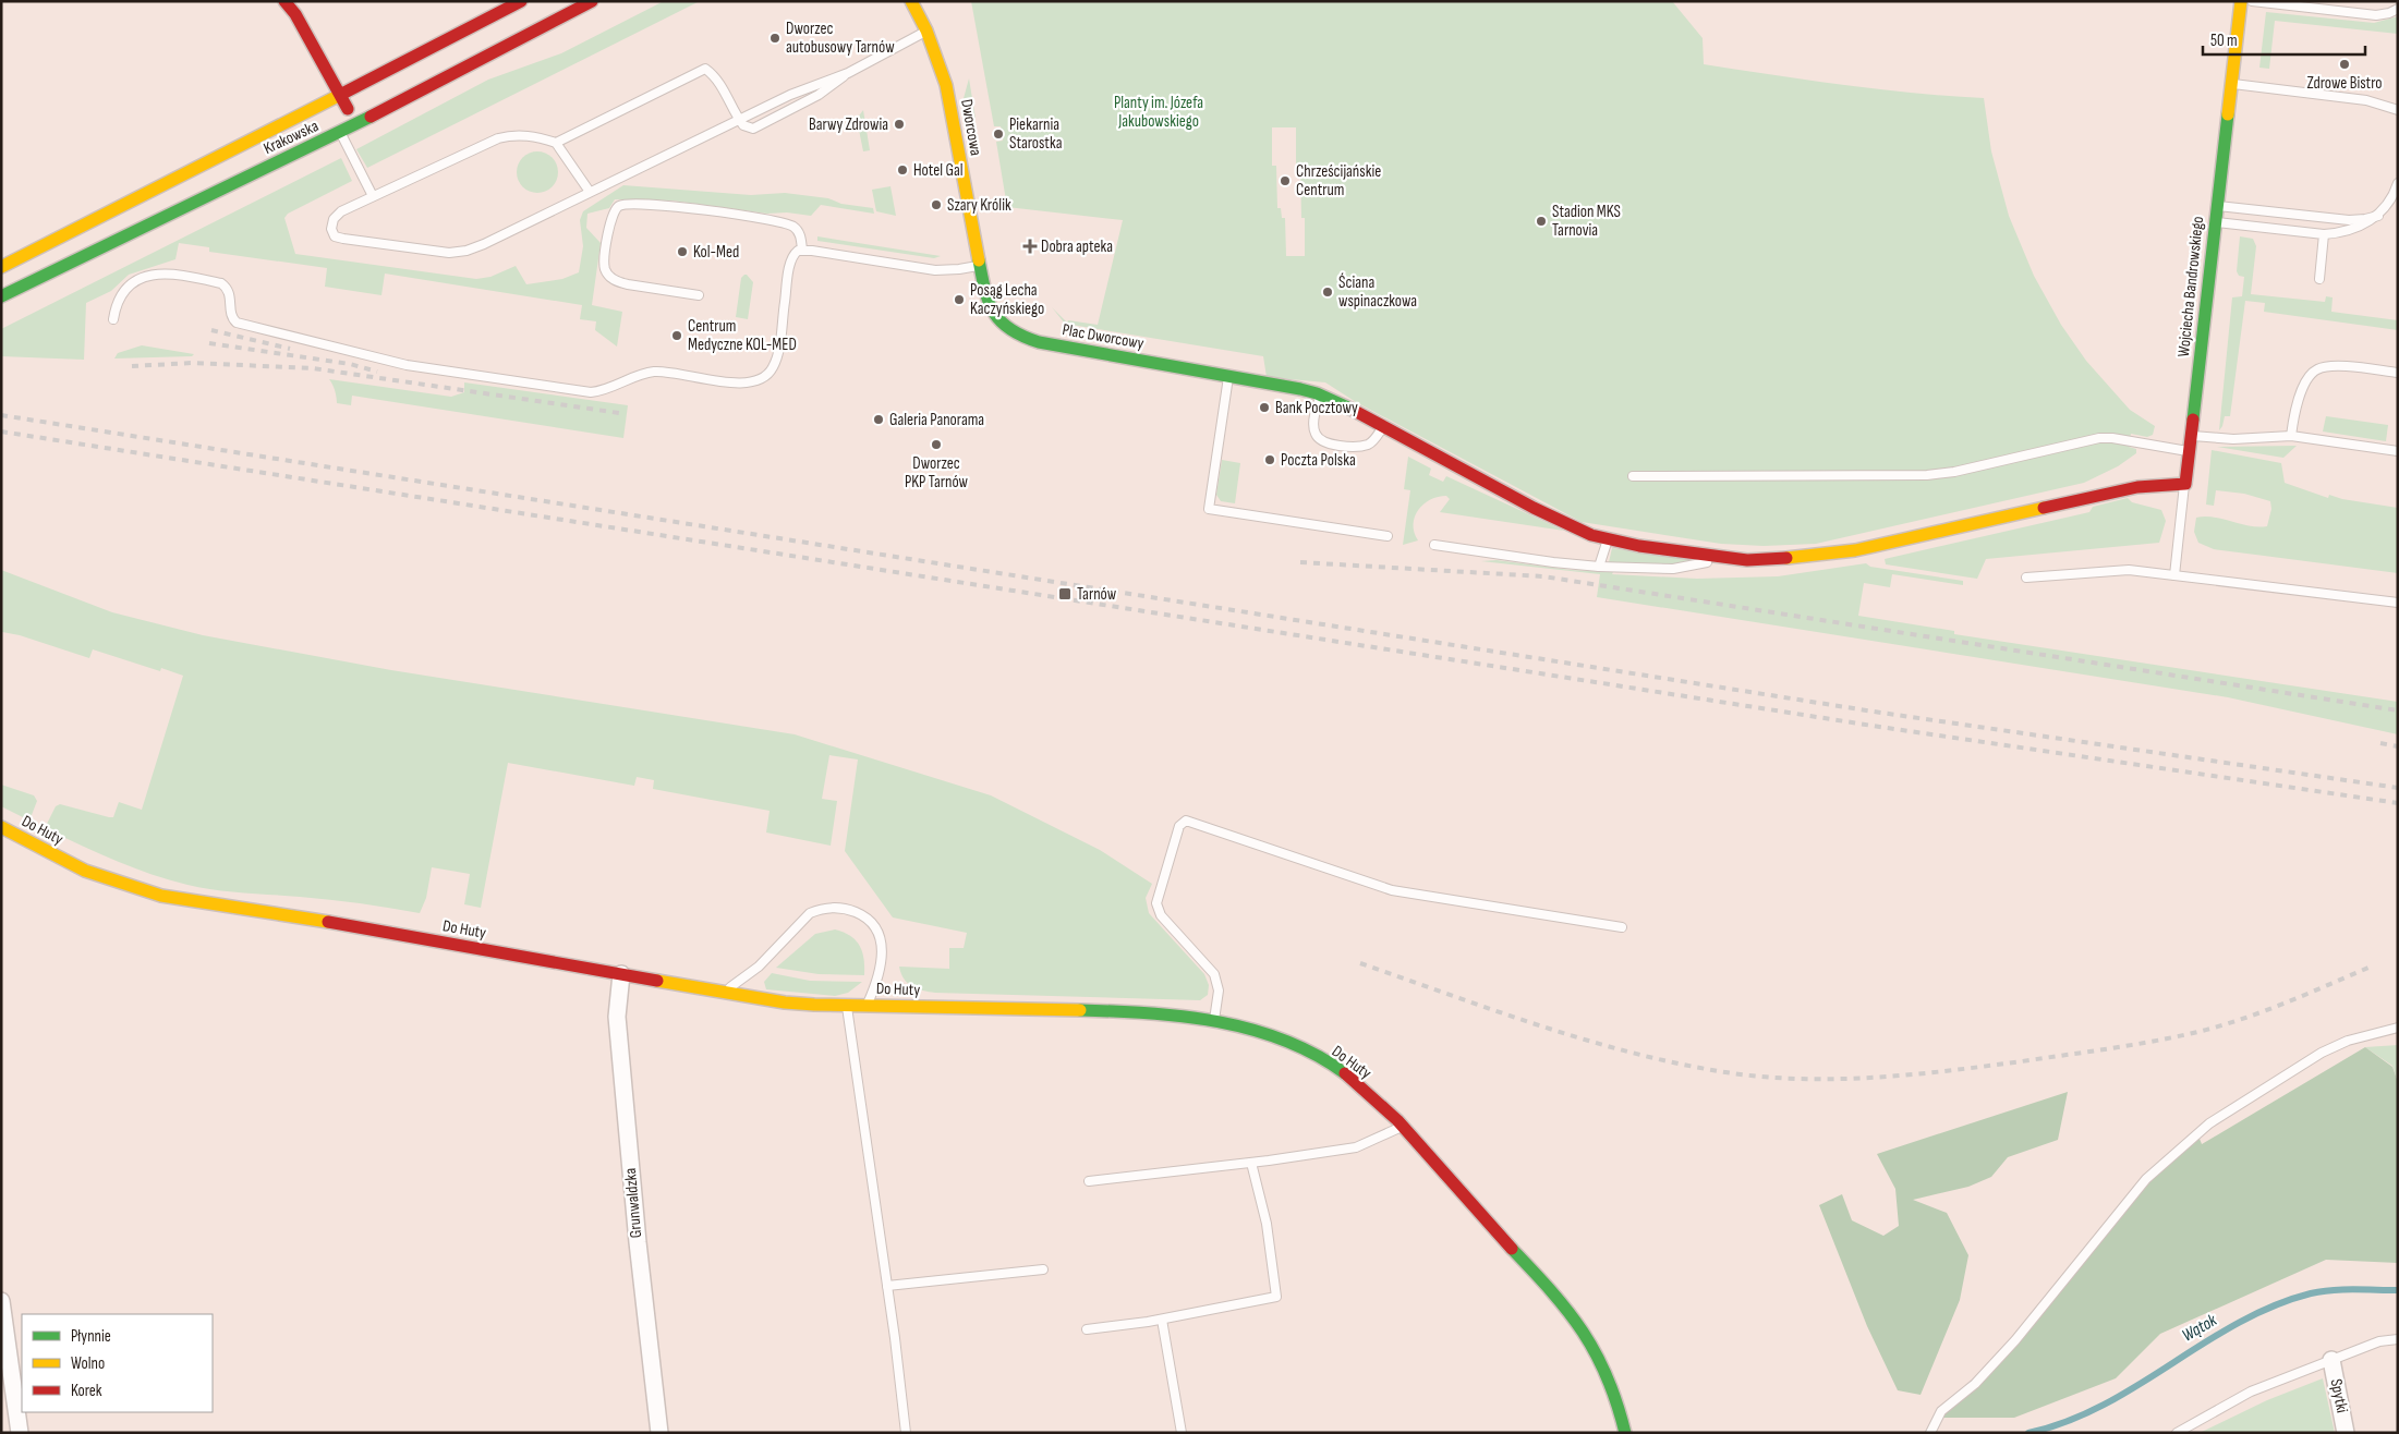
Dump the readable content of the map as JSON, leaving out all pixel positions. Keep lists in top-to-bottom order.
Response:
{
  "streets": {
    "street": [
      "Dworcowa",
      "Krakowska",
      "Wojciecha Bandrowskiego",
      "Plac Dworcowy",
      "Do Huty",
      "Grunwaldzka",
      "Spytki"
    ]
  },
  "crossings": [
    ["Dworcowa", "Plac Dworcowy"],
    ["Wojciecha Bandrowskiego", "Plac Dworcowy"],
    ["Do Huty", "Grunwaldzka"]
  ],
  "water": ["Wątok"],
  "parks": ["Planty im. Józefa Jakubowskiego"],
  "places": {
    "other": [
      "Dworzec autobusowy Tarnów",
      "Zdrowe Bistro",
      "Barwy Zdrowia",
      "Piekarnia Starostka",
      "Hotel Gal",
      "Chrześcijańskie Centrum",
      "Szary Królik",
      "Stadion MKS Tarnovia",
      "Kol-Med",
      "Ściana wspinaczkowa",
      "Posąg Lecha Kaczyńskiego",
      "Centrum Medyczne KOL-MED",
      "Bank Pocztowy",
      "Galeria Panorama",
      "Dworzec PKP Tarnów",
      "Poczta Polska"
    ],
    "health": ["Dobra apteka"],
    "transit": ["Tarnów"]
  },
  "legend": ["Płynnie", "Wolno", "Korek"],
  "scale_bar": "50 m"
}
